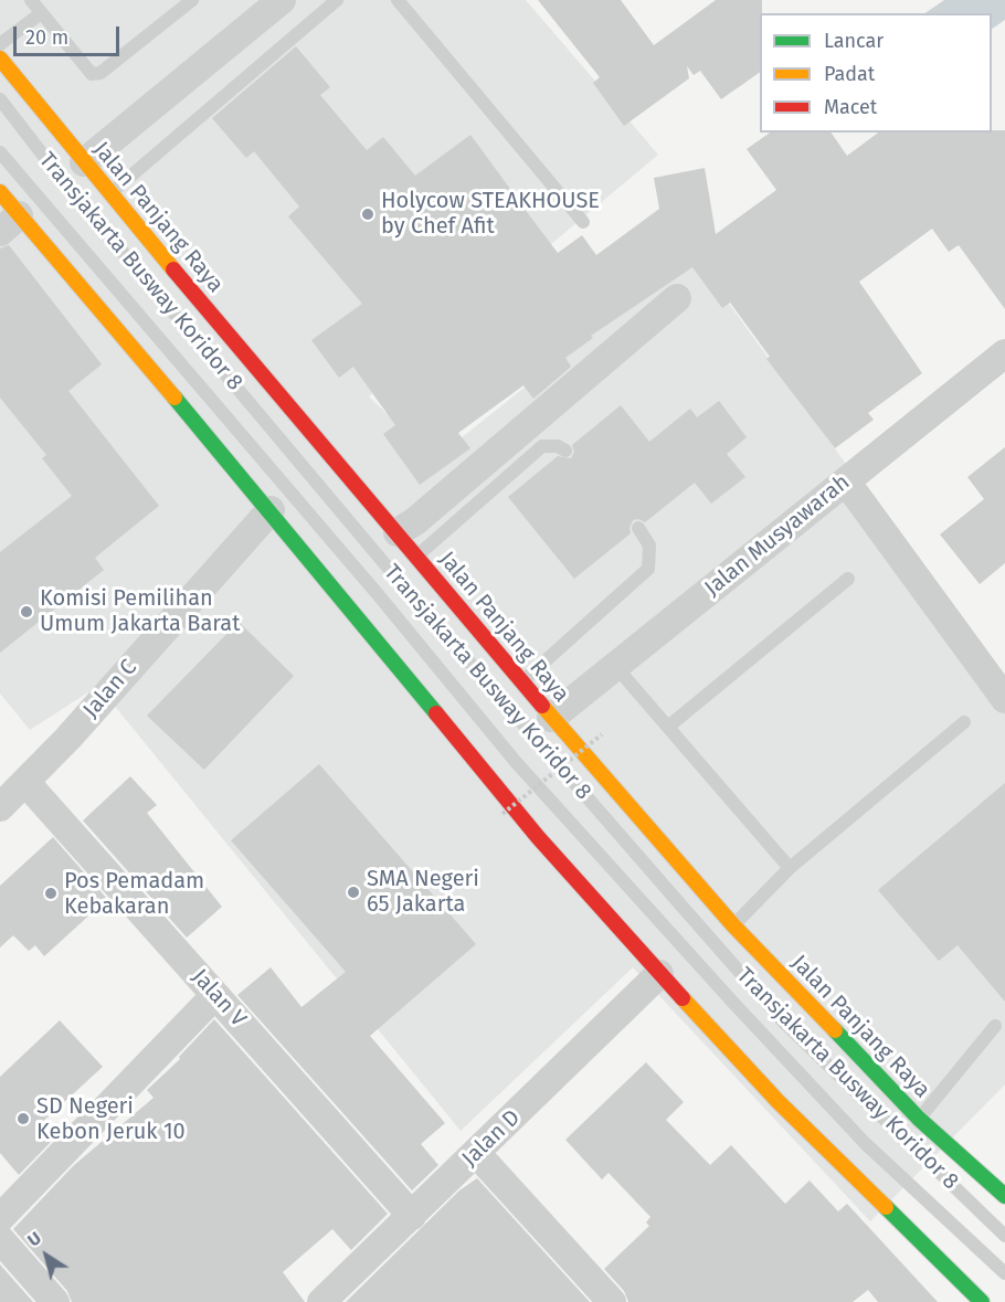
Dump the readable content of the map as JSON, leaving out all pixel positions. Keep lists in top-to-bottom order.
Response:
{
  "streets": {
    "main road": ["Jalan Panjang Raya"],
    "street": [
      "Jalan Musyawarah",
      "Jalan C",
      "Jalan V",
      "Jalan D"
    ],
    "lane": ["Transjakarta Busway Koridor 8"]
  },
  "crossings": [
    ["Jalan Panjang Raya", "Jalan Musyawarah"],
    ["Jalan C", "Jalan V"],
    ["Jalan V", "Jalan D"]
  ],
  "places": [
    "Holycow STEAKHOUSE by Chef Afit",
    "Komisi Pemilihan Umum Jakarta Barat",
    "SMA Negeri 65 Jakarta",
    "Pos Pemadam Kebakaran",
    "SD Negeri Kebon Jeruk 10"
  ],
  "legend": ["Lancar", "Padat", "Macet"],
  "scale_bar": "20 m",
  "north": "top left"
}
